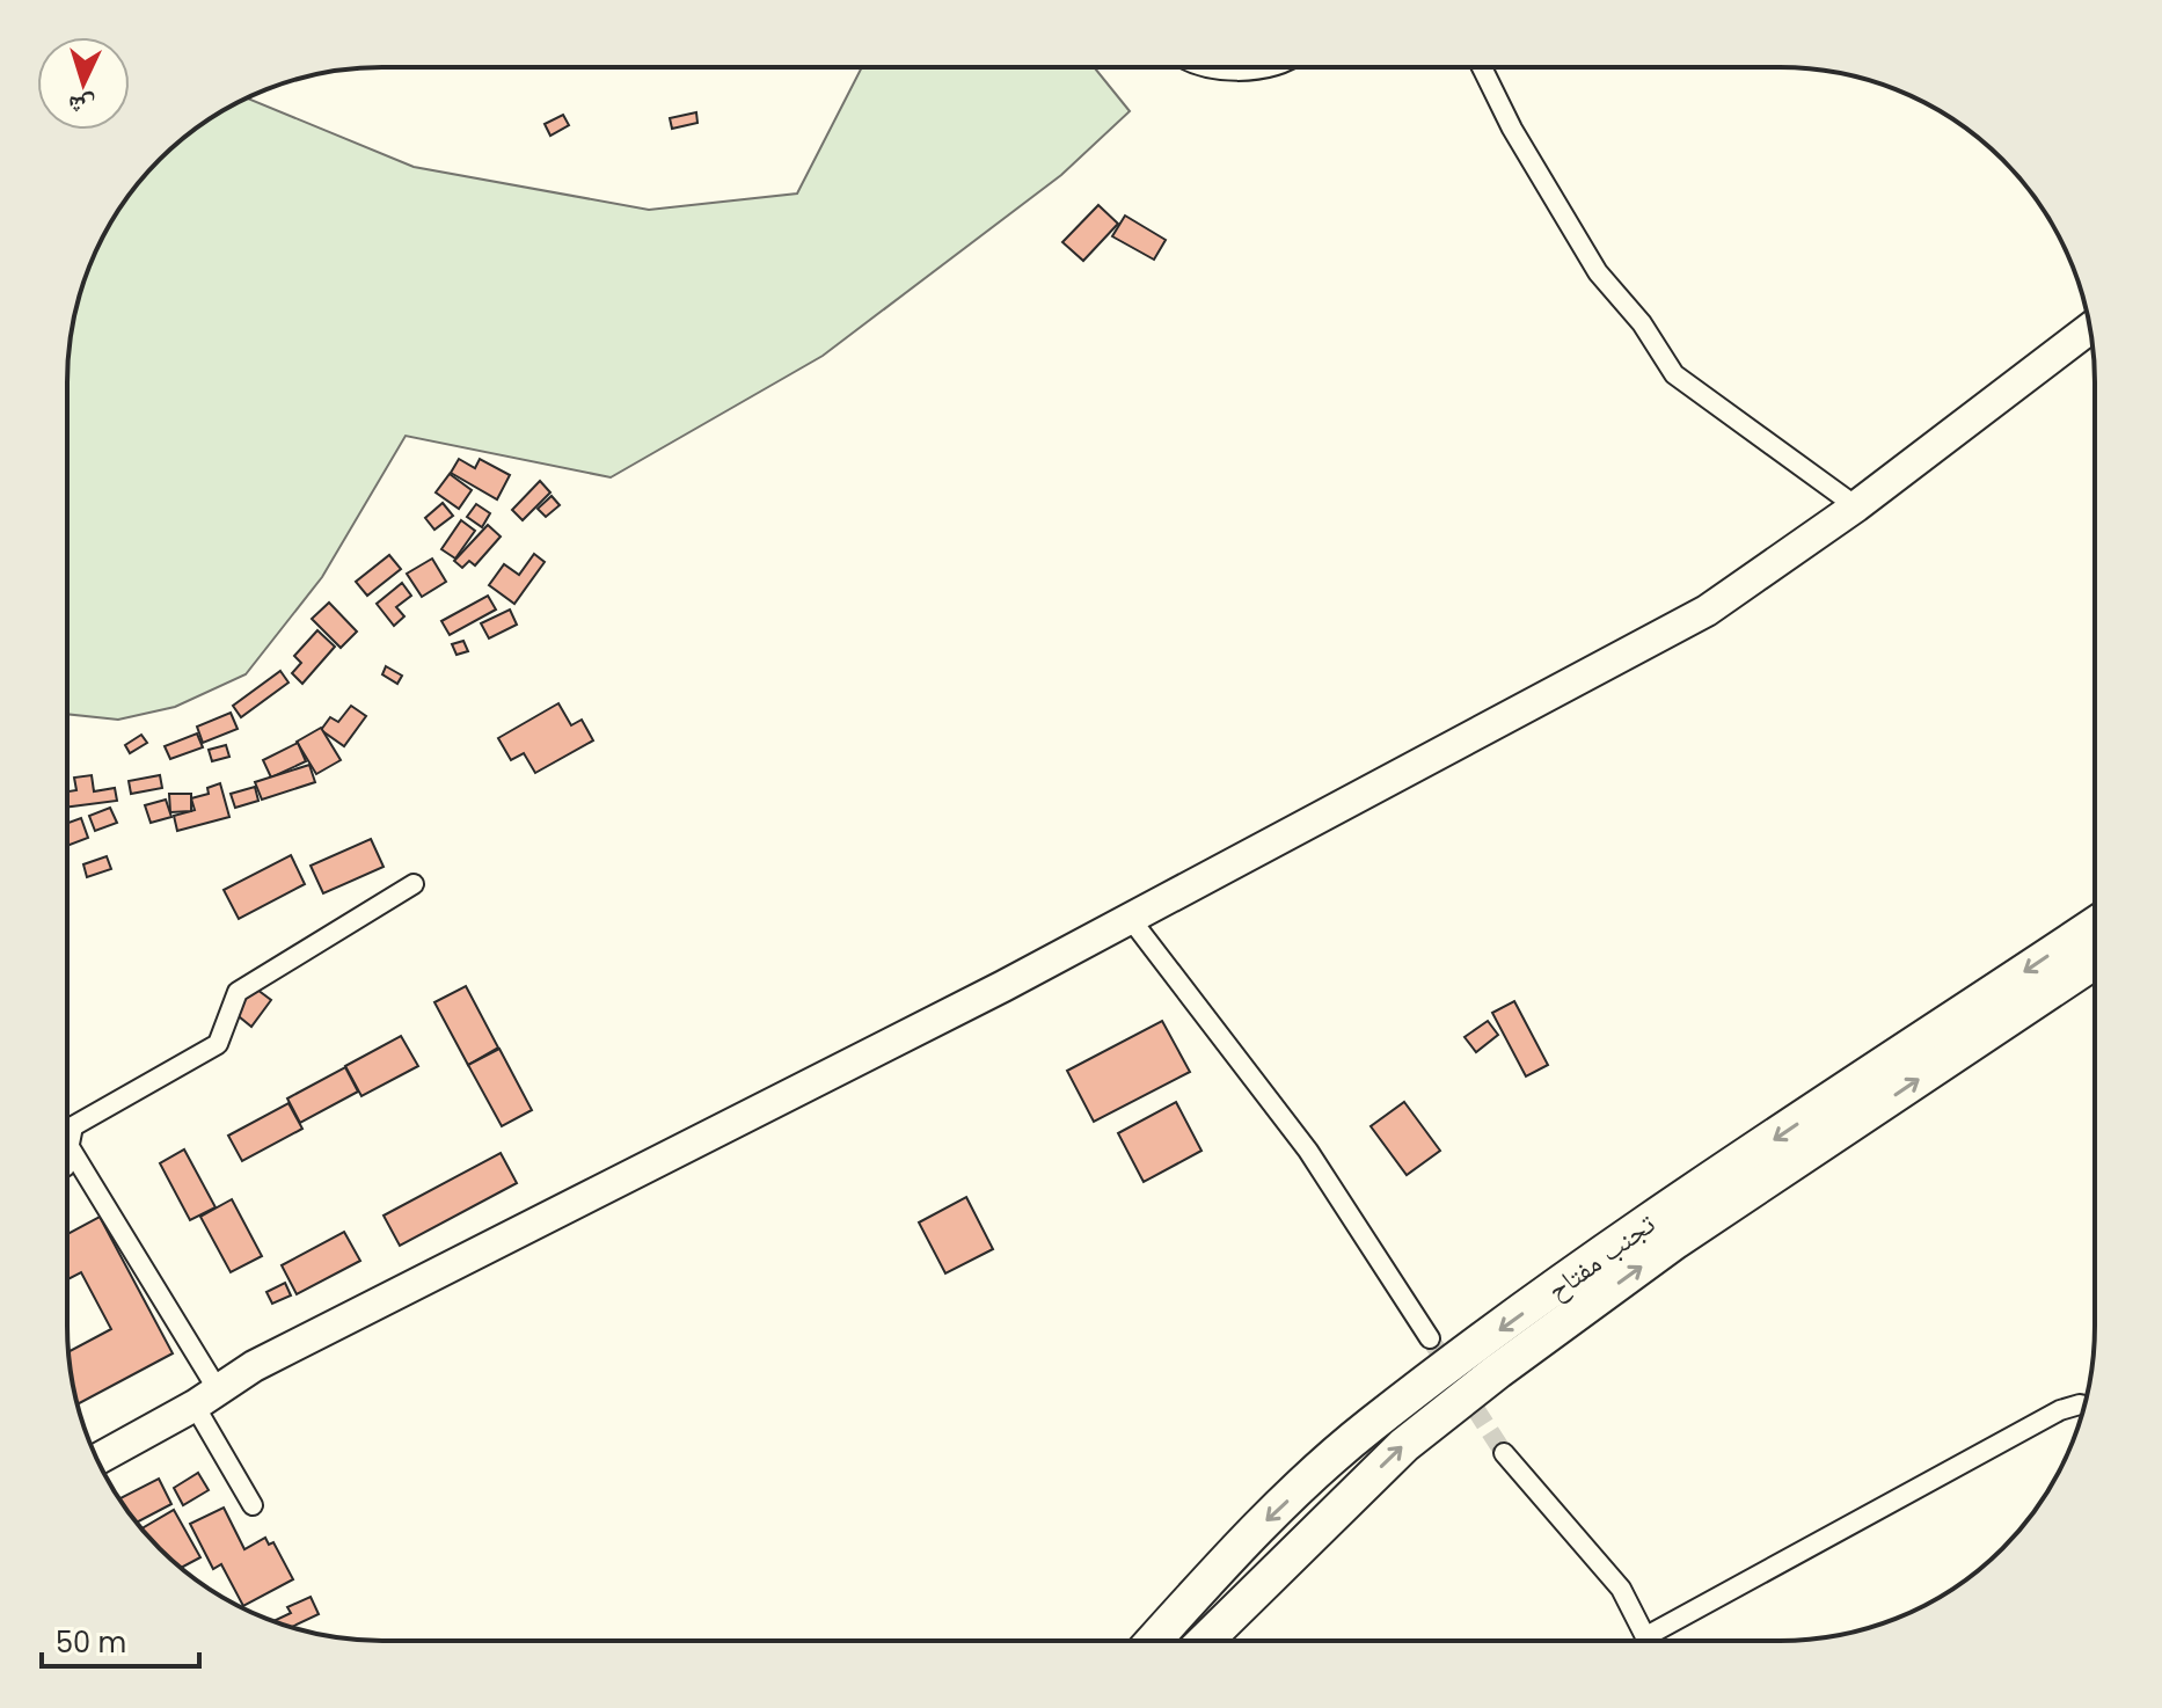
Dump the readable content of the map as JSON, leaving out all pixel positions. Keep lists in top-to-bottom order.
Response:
{
  "streets": {
    "highway": ["تجنب مفتاح"]
  },
  "scale_bar": "50 m",
  "north": "bottom"
}
